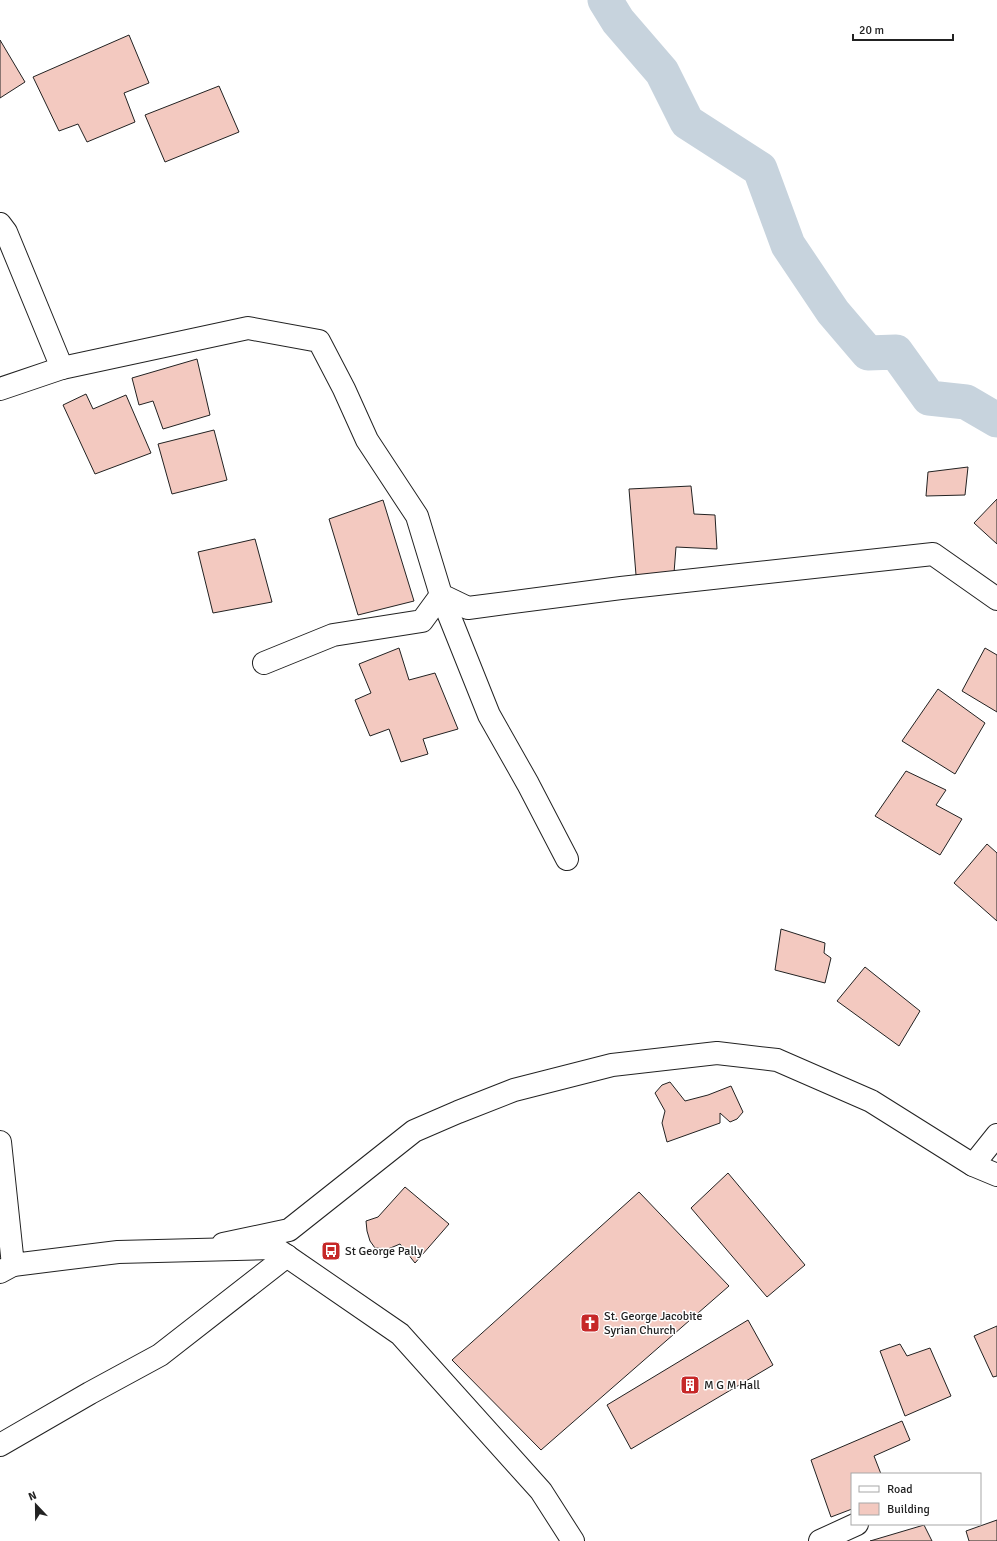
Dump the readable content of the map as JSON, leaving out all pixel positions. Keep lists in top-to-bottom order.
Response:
{
  "places": {
    "bus stop": ["St George Pally"],
    "church": ["St. George Jacobite Syrian Church"],
    "building": ["M G M Hall"]
  },
  "legend": ["Road", "Building"],
  "scale_bar": "20 m",
  "north": "top"
}
